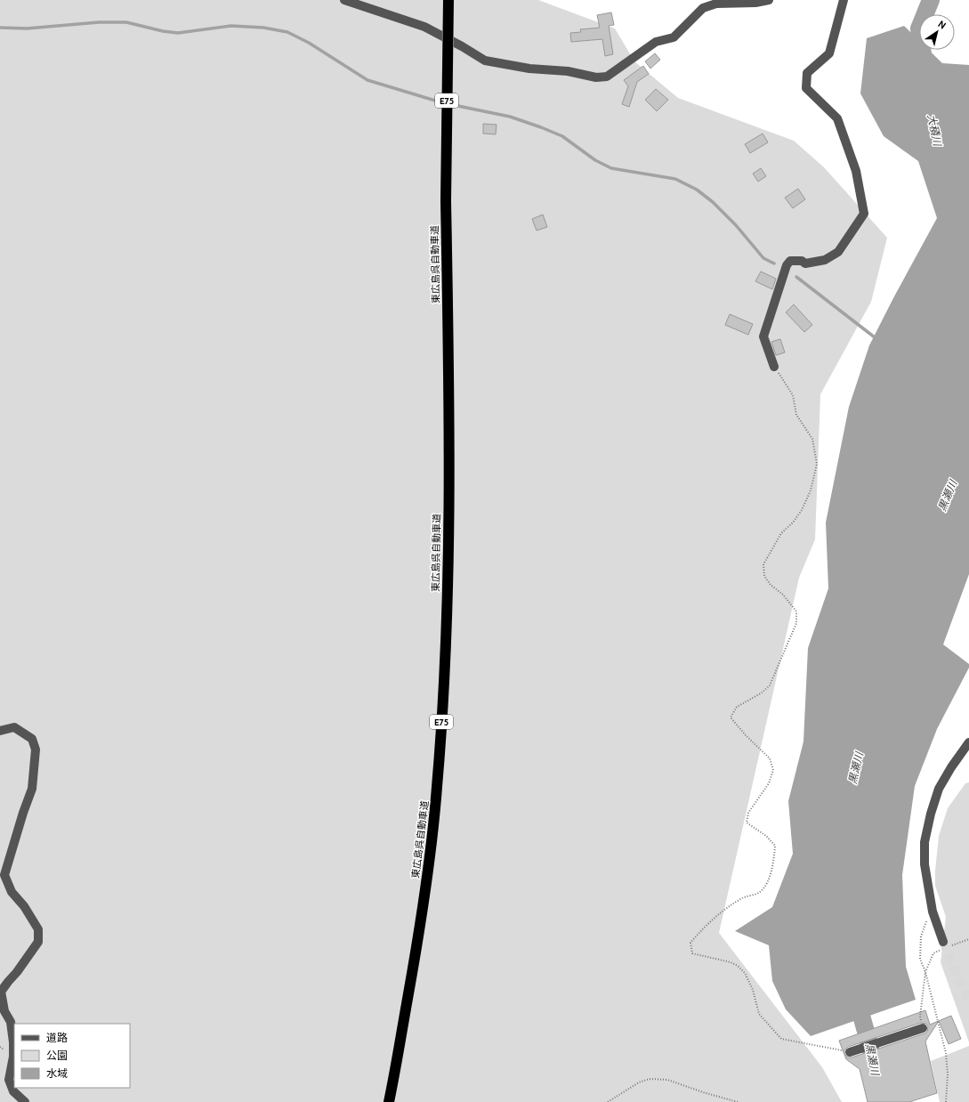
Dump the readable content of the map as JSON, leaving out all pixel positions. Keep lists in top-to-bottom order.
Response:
{
  "streets": {
    "highway": ["E75", "東広島呉自動車道"]
  },
  "water": ["大積川", "黒瀬川"],
  "legend": ["道路", "公園", "水域"],
  "north": "top right"
}
